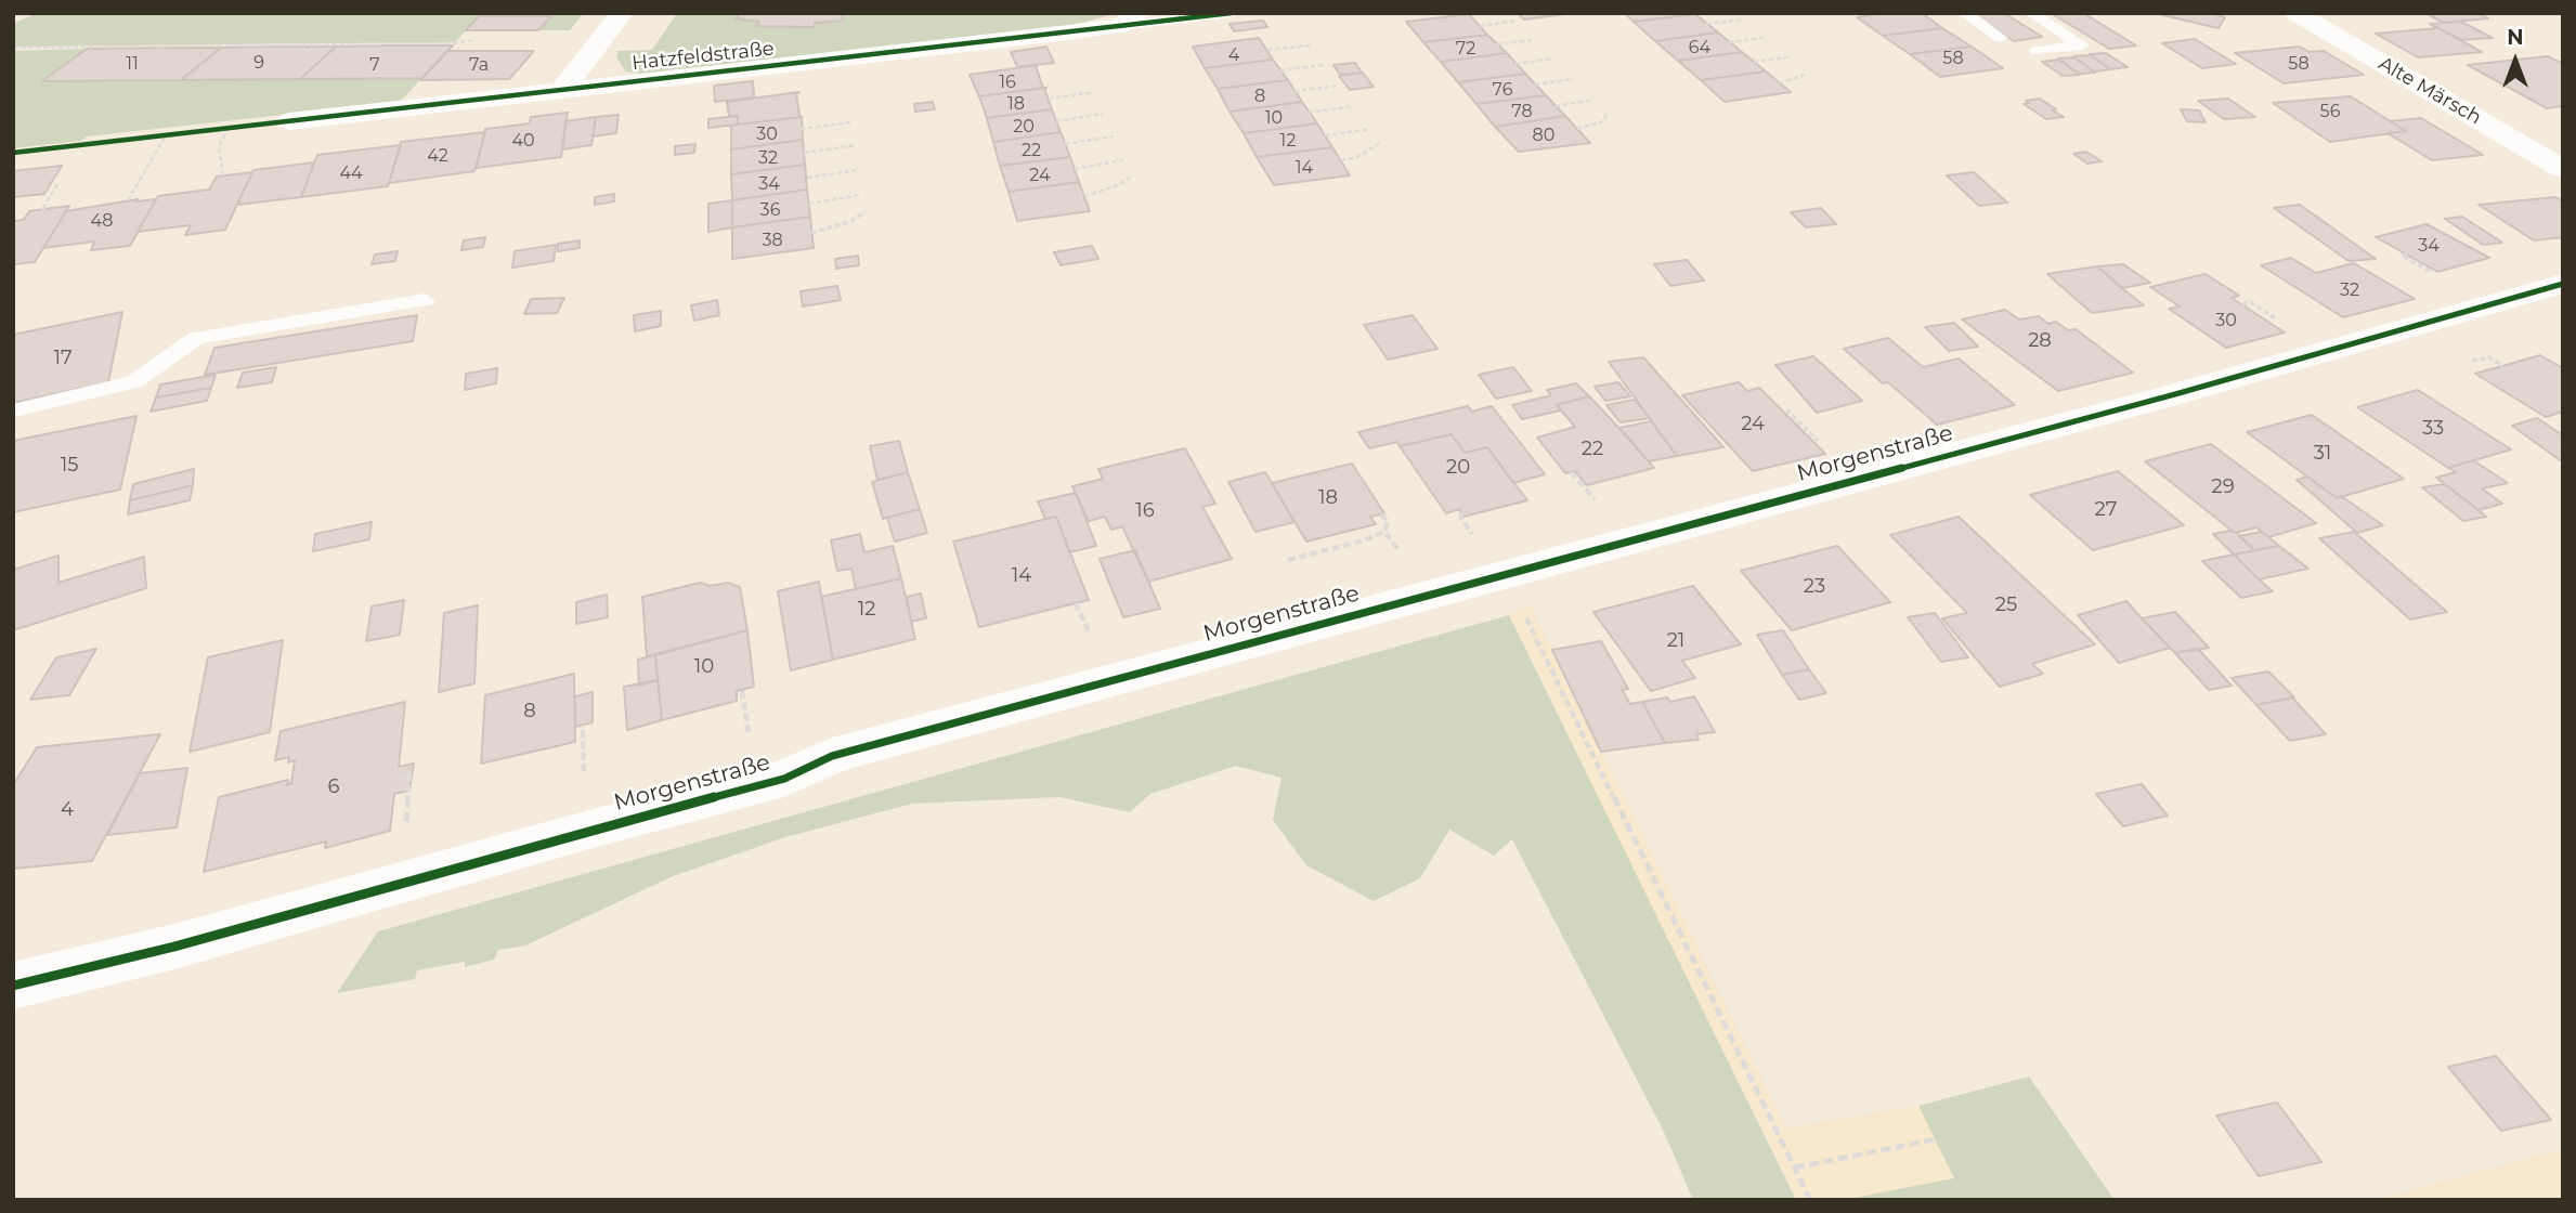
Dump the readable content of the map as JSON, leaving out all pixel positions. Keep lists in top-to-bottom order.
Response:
{
  "streets": {
    "street": ["Hatzfeldstraße", "Alte Märsch", "Morgenstraße"]
  },
  "house_numbers": [
    "64",
    "72",
    "4",
    "58",
    "9",
    "11",
    "58",
    "7",
    "7a",
    "16",
    "76",
    "8",
    "18",
    "78",
    "56",
    "10",
    "20",
    "30",
    "80",
    "40",
    "12",
    "22",
    "42",
    "32",
    "14",
    "44",
    "24",
    "34",
    "36",
    "48",
    "38",
    "34",
    "32",
    "30",
    "28",
    "17",
    "24",
    "33",
    "22",
    "31",
    "15",
    "20",
    "29",
    "18",
    "27",
    "16",
    "14",
    "23",
    "25",
    "12",
    "21",
    "10",
    "8",
    "6",
    "4"
  ],
  "north": "top"
}
